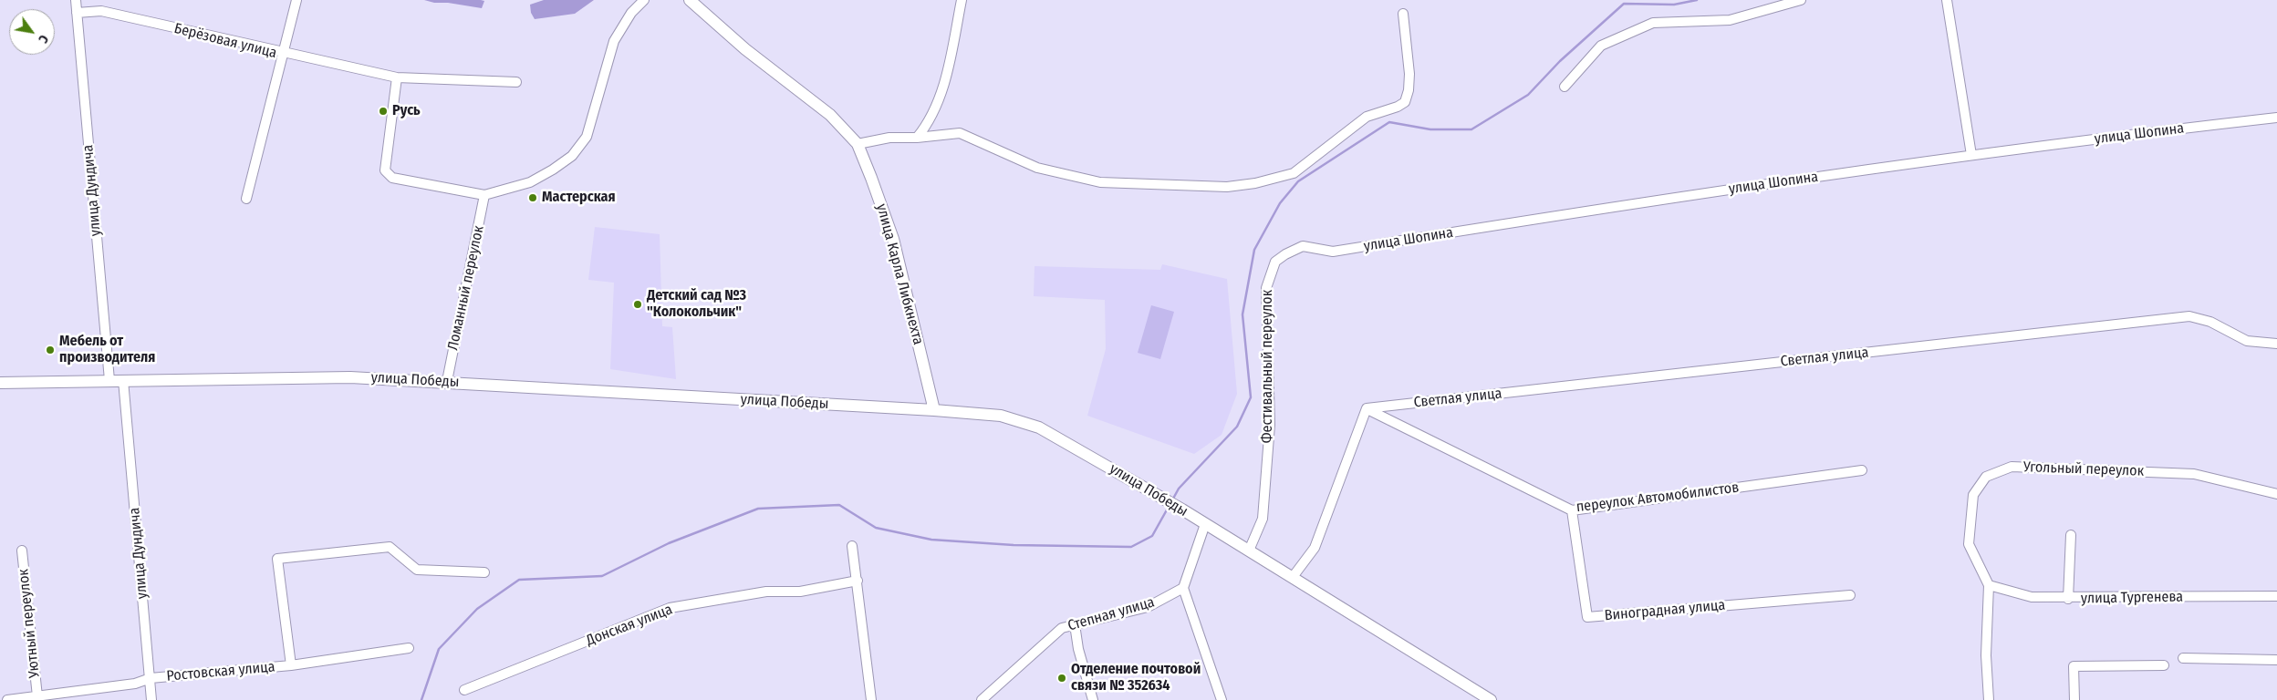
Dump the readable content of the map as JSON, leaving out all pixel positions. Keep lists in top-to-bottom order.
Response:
{
  "streets": {
    "street": [
      "Берёзовая улица",
      "улица Шопина",
      "улица Дундича",
      "улица Карла Либкнехта",
      "Ломанный переулок",
      "Светлая улица",
      "Фестивальный переулок",
      "улица Победы",
      "Угольный переулок",
      "переулок Автомобилистов",
      "улица Тургенева",
      "Виноградная улица",
      "Степная улица",
      "Уютный переулок",
      "Донская улица",
      "Ростовская улица"
    ]
  },
  "crossings": [
    ["Берёзовая улица", "улица Дундича"],
    ["улица Шопина", "Фестивальный переулок"],
    ["улица Дундича", "улица Победы"],
    ["улица Дундича", "Уютный переулок"],
    ["улица Дундича", "Ростовская улица"],
    ["улица Карла Либкнехта", "улица Победы"],
    ["Ломанный переулок", "улица Победы"],
    ["Светлая улица", "переулок Автомобилистов"],
    ["Фестивальный переулок", "улица Победы"],
    ["Угольный переулок", "улица Тургенева"],
    ["переулок Автомобилистов", "Виноградная улица"],
    ["Уютный переулок", "Ростовская улица"]
  ],
  "places": [
    "Русь",
    "Мастерская",
    "Детский сад №3 \"Колокольчик\"",
    "Мебель от производителя",
    "Отделение почтовой связи № 352634"
  ],
  "north": "bottom right"
}
